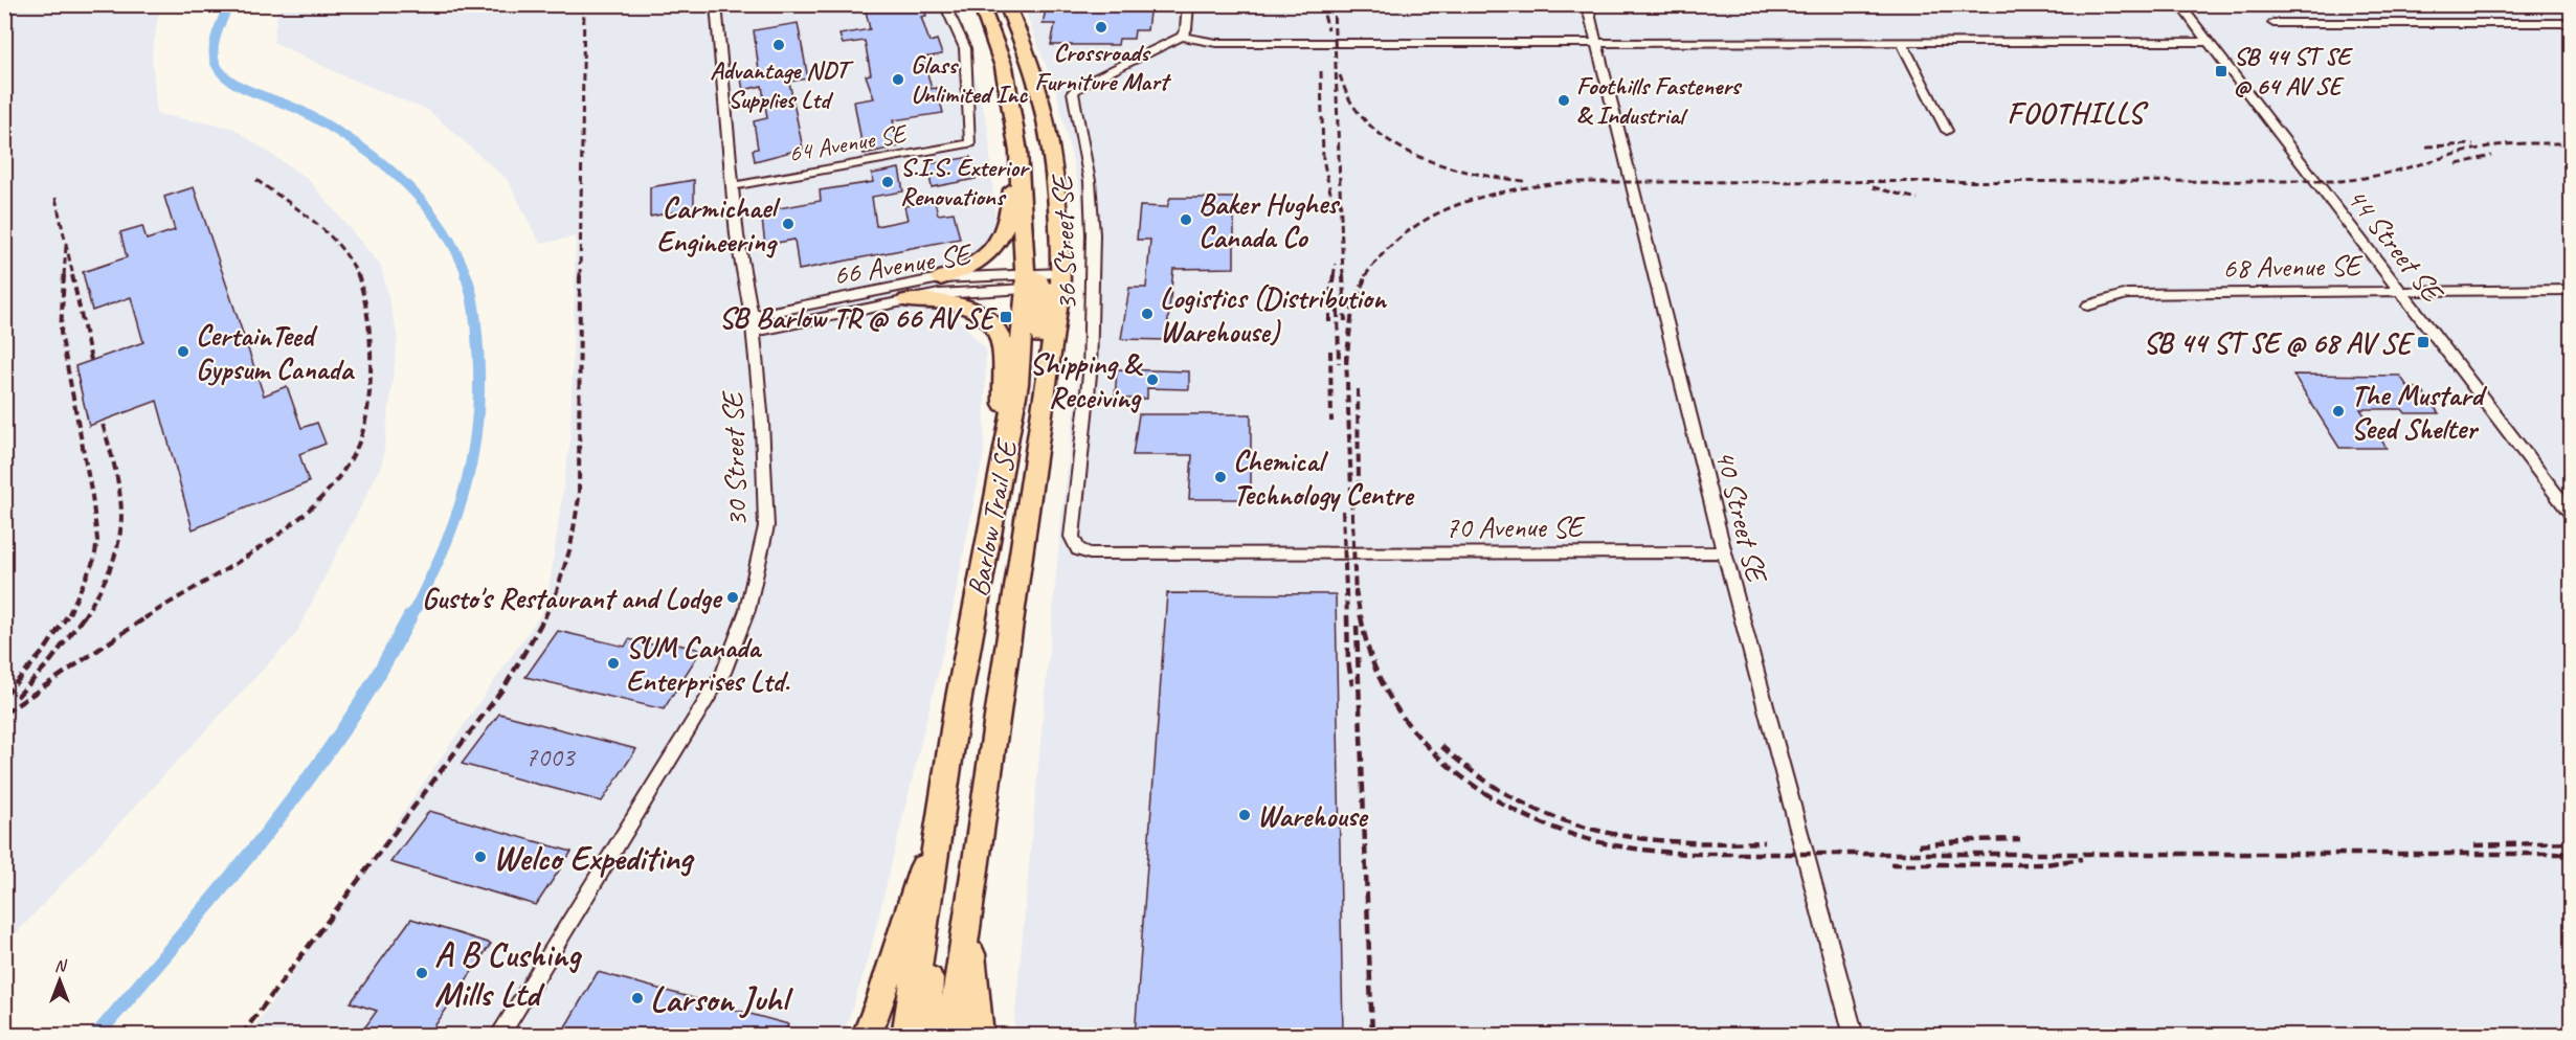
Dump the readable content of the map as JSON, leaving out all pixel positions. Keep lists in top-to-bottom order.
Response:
{
  "streets": {
    "main road": ["Barlow Trail SE"],
    "street": [
      "64 Avenue SE",
      "36 Street SE",
      "44 Street SE",
      "66 Avenue SE",
      "68 Avenue SE",
      "30 Street SE",
      "40 Street SE",
      "70 Avenue SE"
    ]
  },
  "crossings": [
    ["64 Avenue SE", "30 Street SE"],
    ["36 Street SE", "70 Avenue SE"],
    ["44 Street SE", "68 Avenue SE"],
    ["66 Avenue SE", "30 Street SE"],
    ["66 Avenue SE", "Barlow Trail SE"],
    ["40 Street SE", "70 Avenue SE"]
  ],
  "districts": ["FOOTHILLS"],
  "places": {
    "other": [
      "Crossroads Furniture Mart",
      "Advantage NDT Supplies Ltd",
      "Glass Unlimited Inc",
      "Foothills Fasteners & Industrial",
      "S.I.S. Exterior Renovations",
      "Baker Hughes Canada Co",
      "Carmichael Engineering",
      "Logistics (Distribution Warehouse)",
      "CertainTeed Gypsum Canada",
      "Shipping & Receiving",
      "The Mustard Seed Shelter",
      "Chemical Technology Centre",
      "Gusto's Restaurant and Lodge",
      "SUM Canada Enterprises Ltd.",
      "Warehouse",
      "Welco Expediting",
      "A B Cushing Mills Ltd",
      "Larson Juhl"
    ],
    "transit": ["SB 44 ST SE @ 64 AV SE", "SB Barlow TR @ 66 AV SE", "SB 44 ST SE @ 68 AV SE"]
  },
  "house_numbers": ["7003"],
  "north": "top"
}
